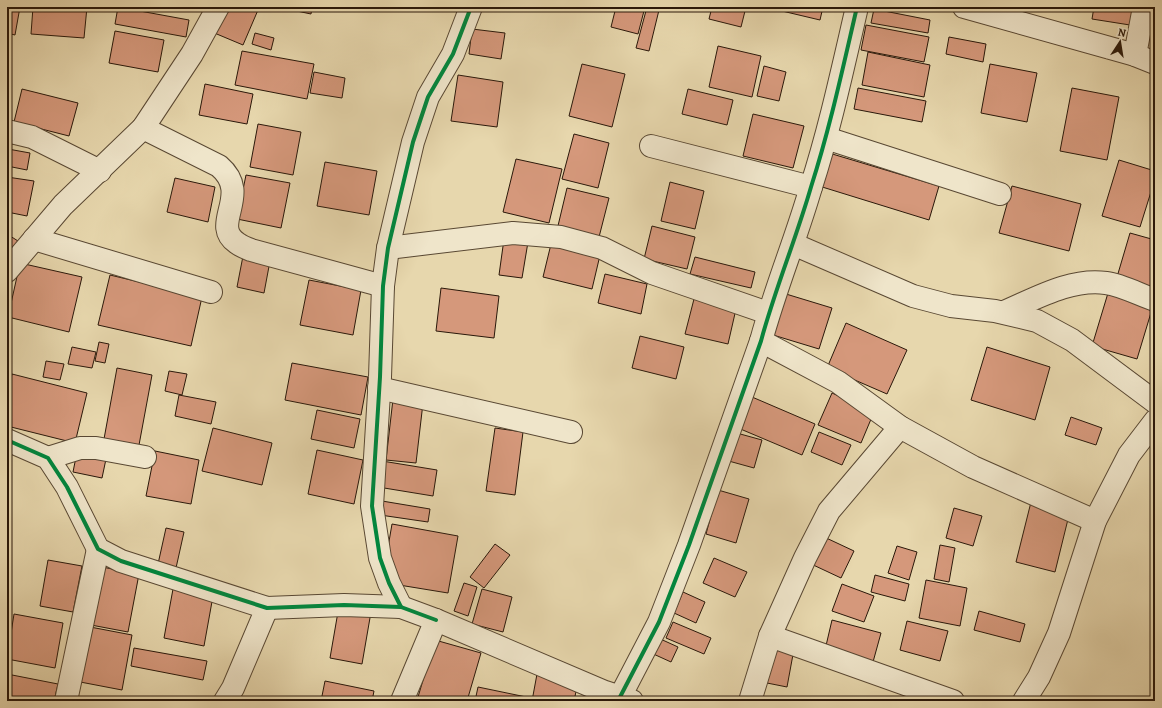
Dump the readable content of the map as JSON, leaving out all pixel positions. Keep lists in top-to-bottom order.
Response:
{
  "north": "top"
}
